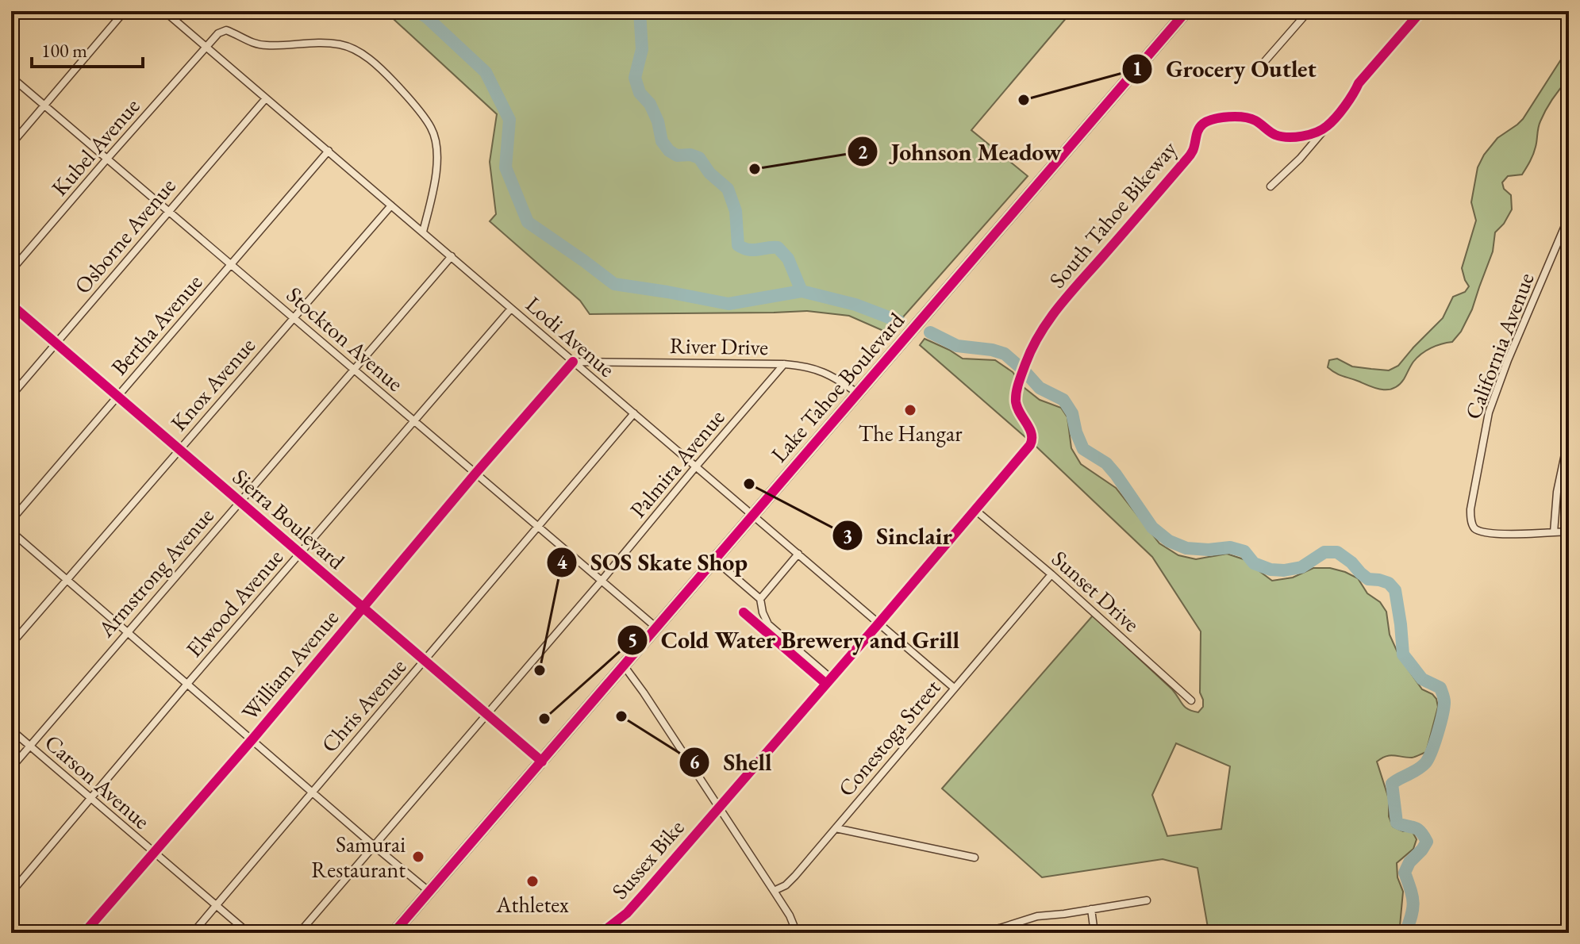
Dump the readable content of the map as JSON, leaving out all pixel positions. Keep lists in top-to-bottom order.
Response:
{
  "streets": {
    "highway": ["Lake Tahoe Boulevard"],
    "street": [
      "Kubel Avenue",
      "Osborne Avenue",
      "Bertha Avenue",
      "Lodi Avenue",
      "Stockton Avenue",
      "River Drive",
      "California Avenue",
      "Knox Avenue",
      "Palmira Avenue",
      "Sierra Boulevard",
      "Armstrong Avenue",
      "Sunset Drive",
      "Elwood Avenue",
      "William Avenue",
      "Chris Avenue",
      "Conestoga Street",
      "Carson Avenue"
    ],
    "cycle path": ["South Tahoe Bikeway"]
  },
  "crossings": [
    ["Kubel Avenue", "Lodi Avenue"],
    ["Kubel Avenue", "Stockton Avenue"],
    ["Osborne Avenue", "Lodi Avenue"],
    ["Osborne Avenue", "Stockton Avenue"],
    ["Osborne Avenue", "Sierra Boulevard"],
    ["Bertha Avenue", "Lodi Avenue"],
    ["Bertha Avenue", "Stockton Avenue"],
    ["Bertha Avenue", "Sierra Boulevard"],
    ["Lodi Avenue", "River Drive"],
    ["Lodi Avenue", "Knox Avenue"],
    ["Lodi Avenue", "Lake Tahoe Boulevard"],
    ["Lodi Avenue", "Palmira Avenue"],
    ["Lodi Avenue", "Armstrong Avenue"],
    ["Lodi Avenue", "Elwood Avenue"],
    ["Lodi Avenue", "William Avenue"],
    ["Lodi Avenue", "Chris Avenue"],
    ["Lodi Avenue", "Conestoga Street"],
    ["Stockton Avenue", "Knox Avenue"],
    ["Stockton Avenue", "Lake Tahoe Boulevard"],
    ["Stockton Avenue", "Palmira Avenue"],
    ["Stockton Avenue", "Armstrong Avenue"],
    ["Stockton Avenue", "Elwood Avenue"],
    ["Stockton Avenue", "William Avenue"],
    ["Stockton Avenue", "Chris Avenue"],
    ["River Drive", "Lake Tahoe Boulevard"],
    ["River Drive", "Palmira Avenue"],
    ["River Drive", "William Avenue"],
    ["Knox Avenue", "Sierra Boulevard"],
    ["Lake Tahoe Boulevard", "Sierra Boulevard"],
    ["Palmira Avenue", "Sierra Boulevard"],
    ["Sierra Boulevard", "Armstrong Avenue"],
    ["Sierra Boulevard", "Elwood Avenue"],
    ["Sierra Boulevard", "William Avenue"],
    ["Sierra Boulevard", "Chris Avenue"],
    ["Armstrong Avenue", "Carson Avenue"],
    ["Sunset Drive", "Conestoga Street"],
    ["Elwood Avenue", "Carson Avenue"],
    ["William Avenue", "Carson Avenue"],
    ["Chris Avenue", "Carson Avenue"]
  ],
  "places": [
    "Grocery Outlet",
    "Johnson Meadow",
    "The Hangar",
    "Sinclair",
    "SOS Skate Shop",
    "Shell",
    "Cold Water Brewery and Grill",
    "Samurai Restaurant",
    "Athletex"
  ],
  "scale_bar": "100 m"
}
